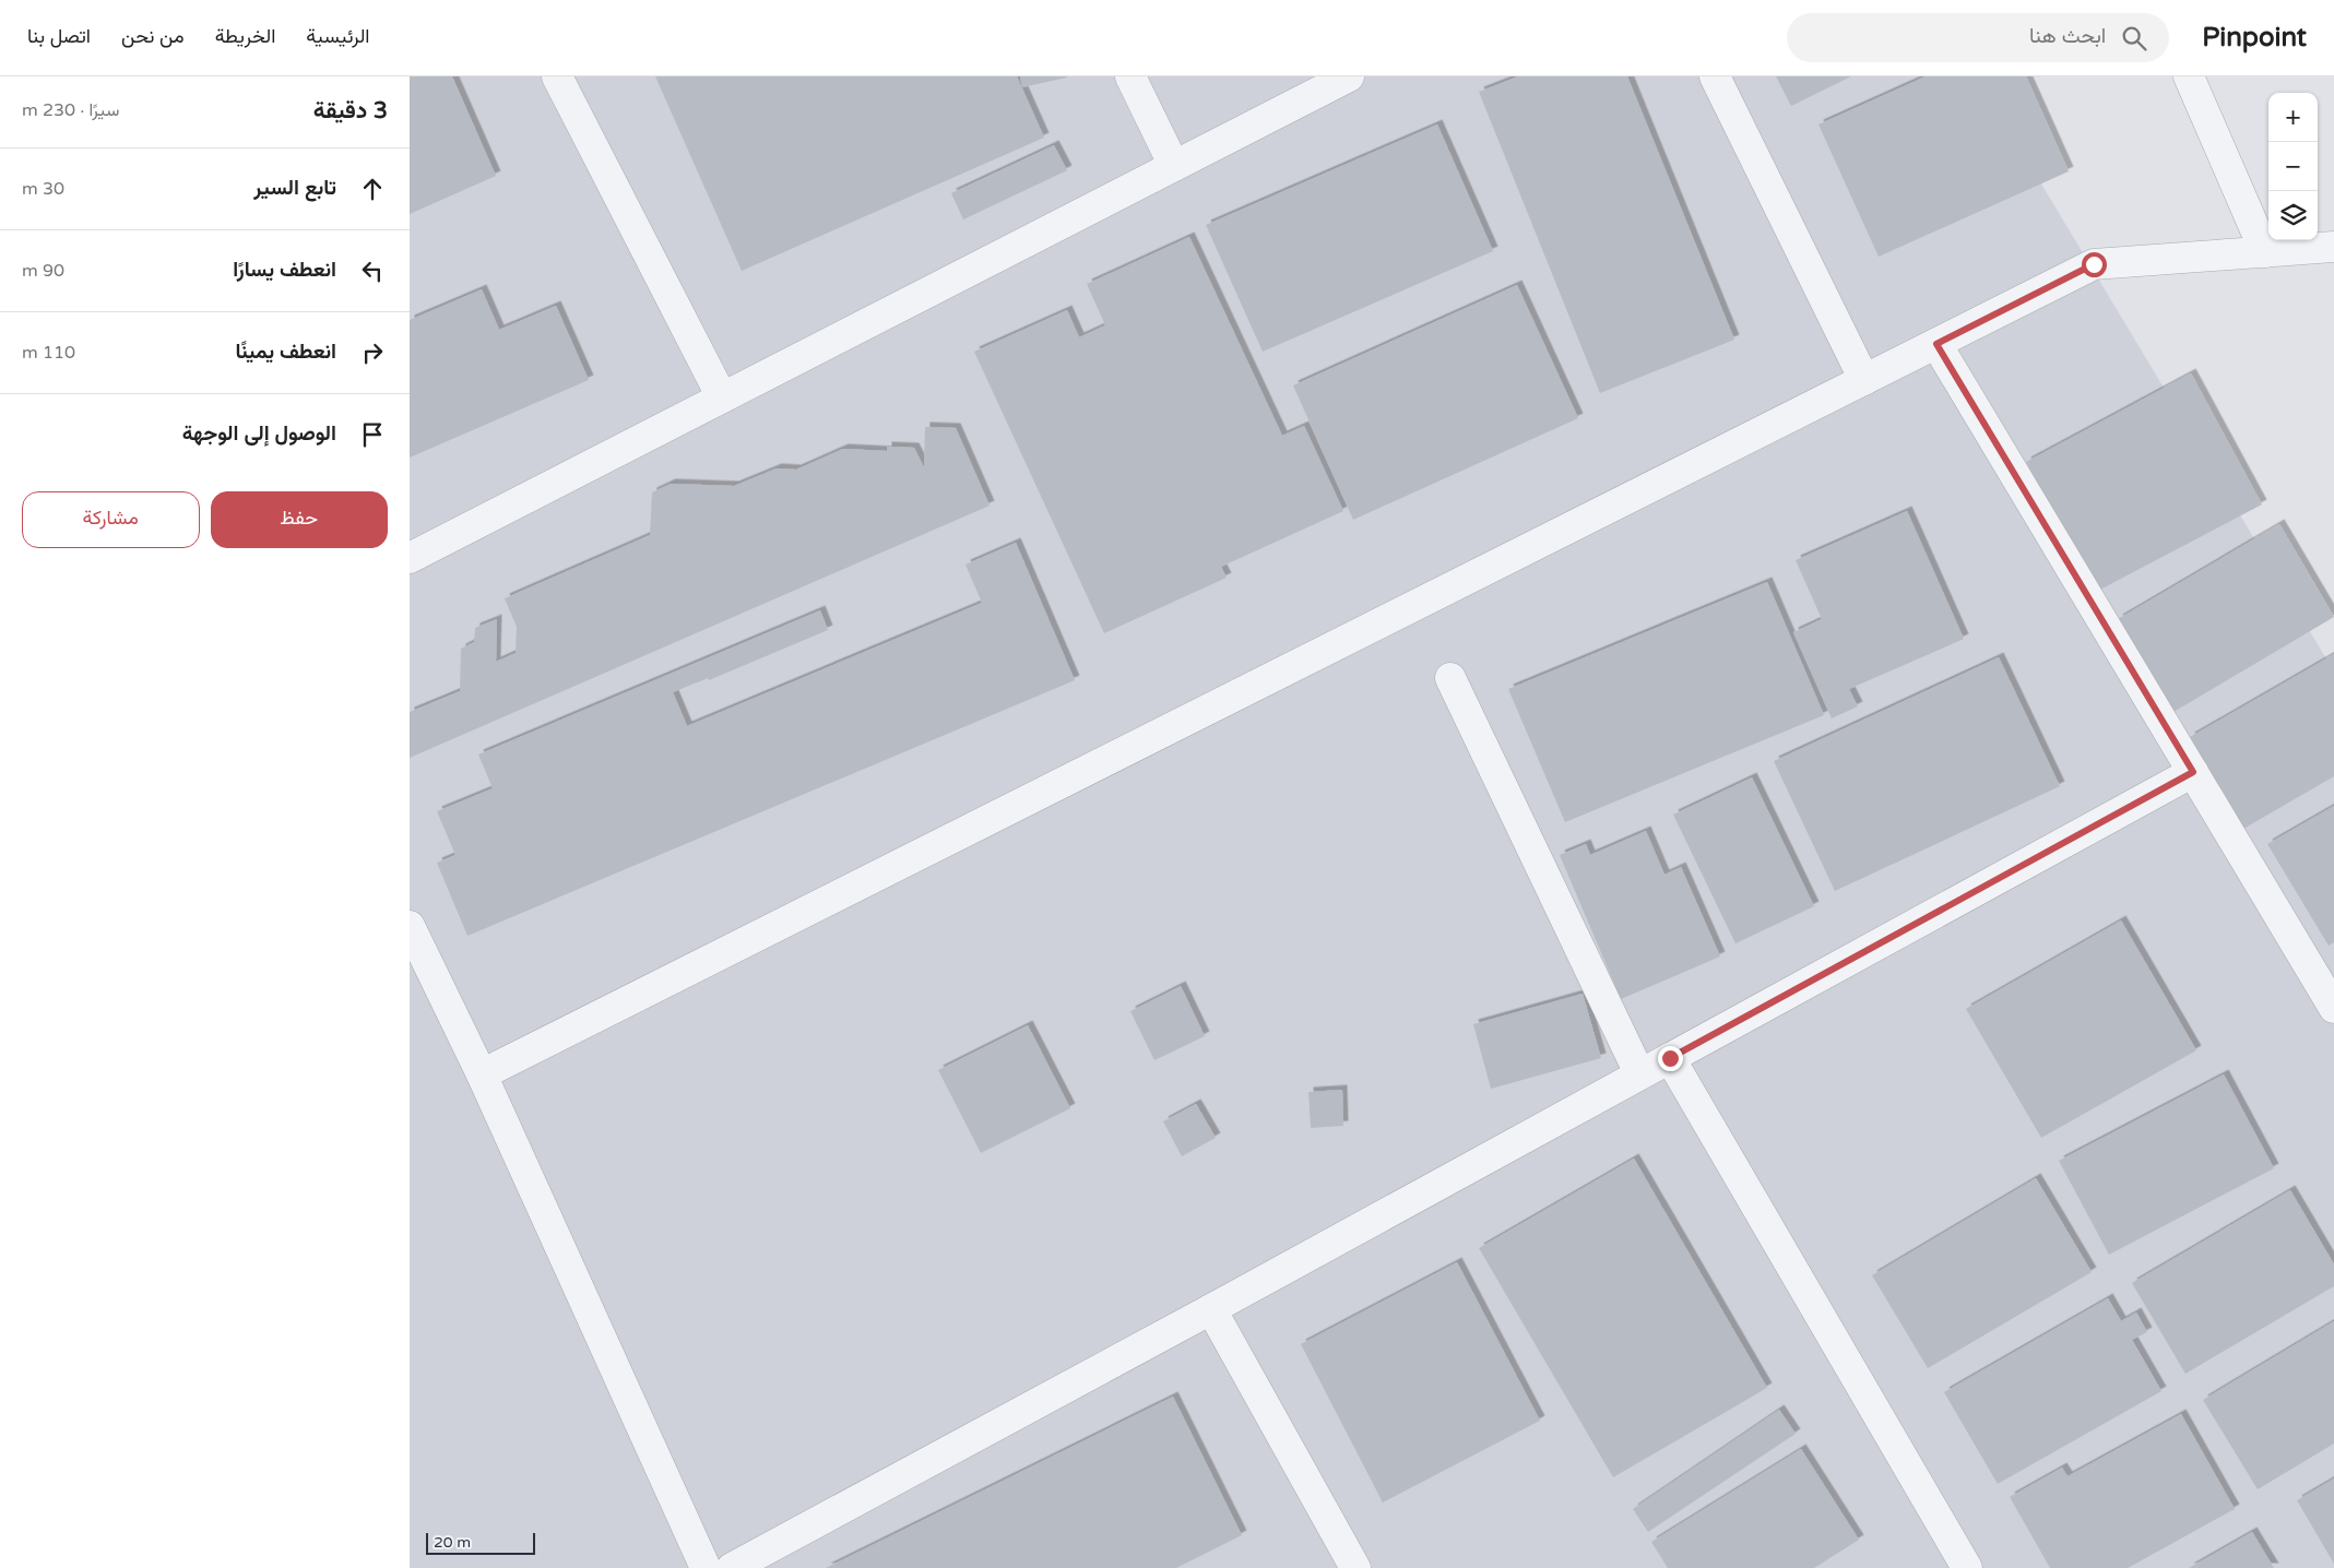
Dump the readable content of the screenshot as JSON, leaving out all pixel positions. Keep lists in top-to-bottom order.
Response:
{
  "scale_bar": "20 m",
  "page": {
    "header": "Pinpoint",
    "search": "ابحث هنا",
    "nav": [
      "الرئيسية",
      "الخريطة",
      "من نحن",
      "اتصل بنا"
    ],
    "heading": ["3 دقيقة", "سيرًا · 230 m"],
    "map_buttons": ["+", "−"],
    "list": [
      ["تابع السير", "30 m"],
      ["انعطف يسارًا", "90 m"],
      ["انعطف يمينًا", "110 m"],
      "الوصول إلى الوجهة"
    ],
    "buttons": ["حفظ", "مشاركة"],
    "scale": "20 m"
  }
}
